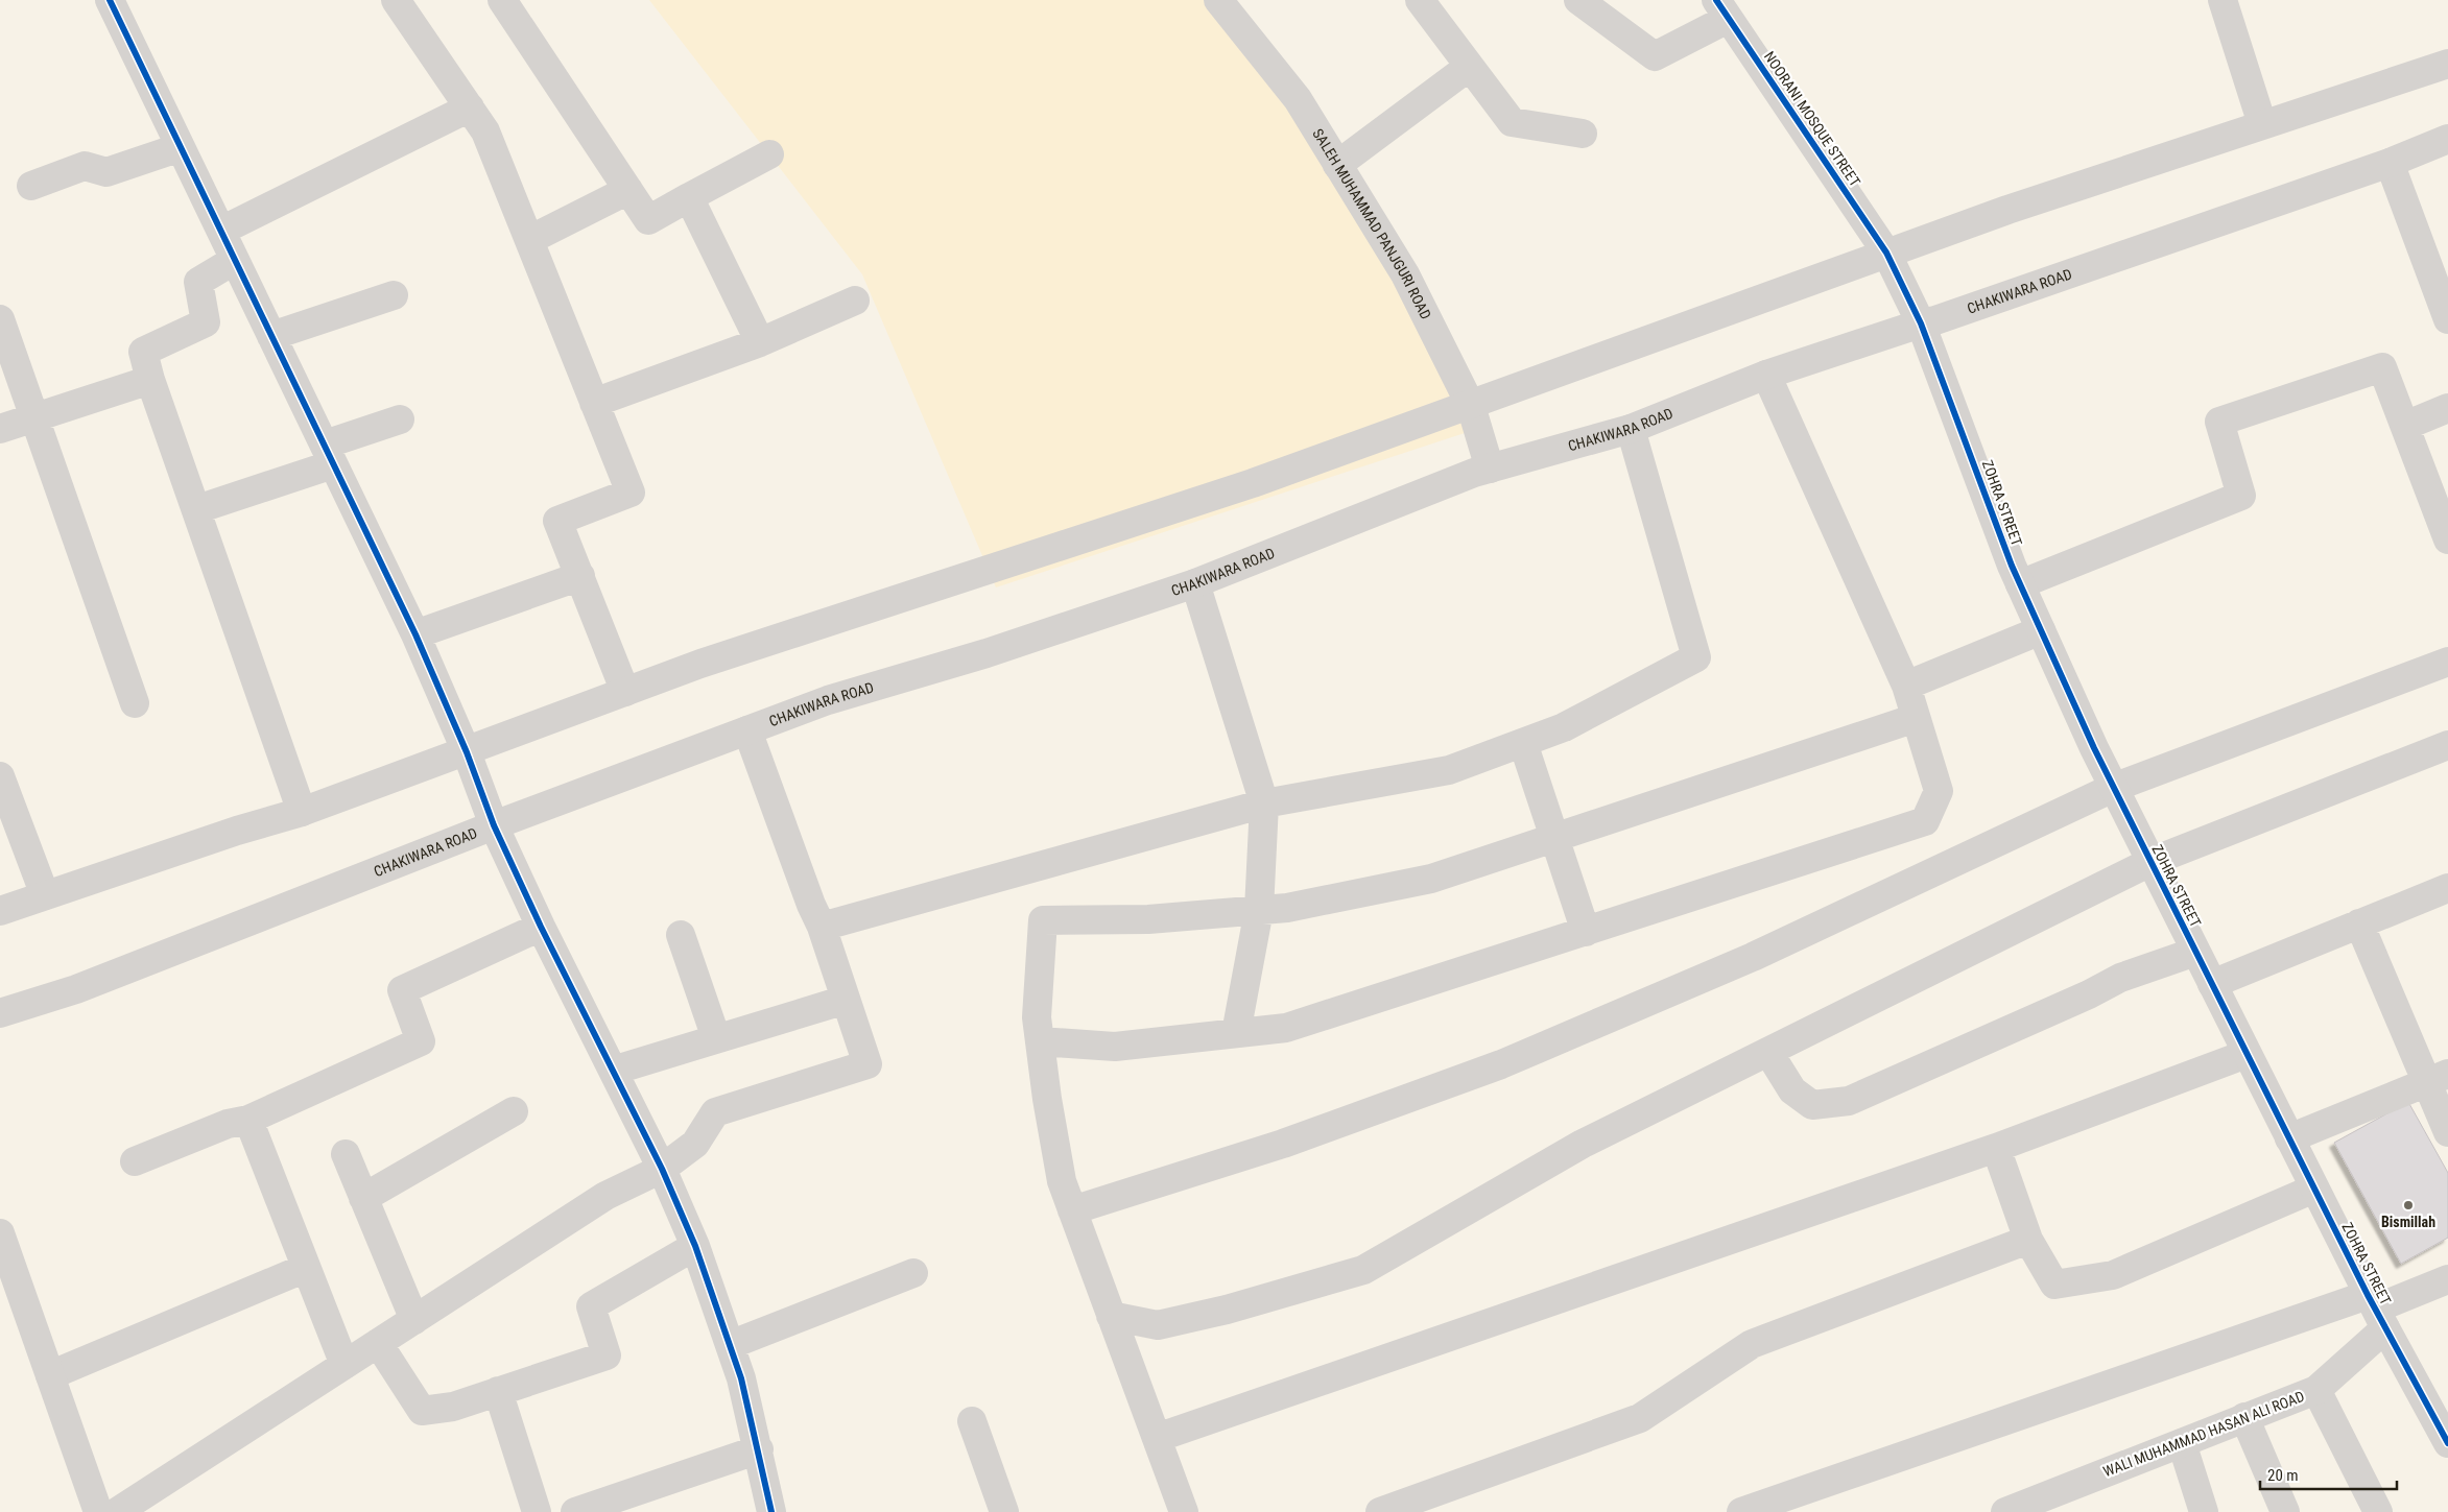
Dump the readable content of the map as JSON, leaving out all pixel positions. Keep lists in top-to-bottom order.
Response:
{
  "streets": {
    "street": [
      "NOORANI MOSQUE STREET",
      "SALEH MUHAMMAD PANJGURI ROAD",
      "CHAKIWARA ROAD",
      "ZOHRA STREET",
      "WALI MUHAMMAD HASAN ALI ROAD"
    ]
  },
  "crossings": [
    ["NOORANI MOSQUE STREET", "CHAKIWARA ROAD"],
    ["NOORANI MOSQUE STREET", "ZOHRA STREET"],
    ["SALEH MUHAMMAD PANJGURI ROAD", "CHAKIWARA ROAD"],
    ["CHAKIWARA ROAD", "ZOHRA STREET"],
    ["ZOHRA STREET", "WALI MUHAMMAD HASAN ALI ROAD"]
  ],
  "places": ["Bismillah"],
  "scale_bar": "20 m"
}
